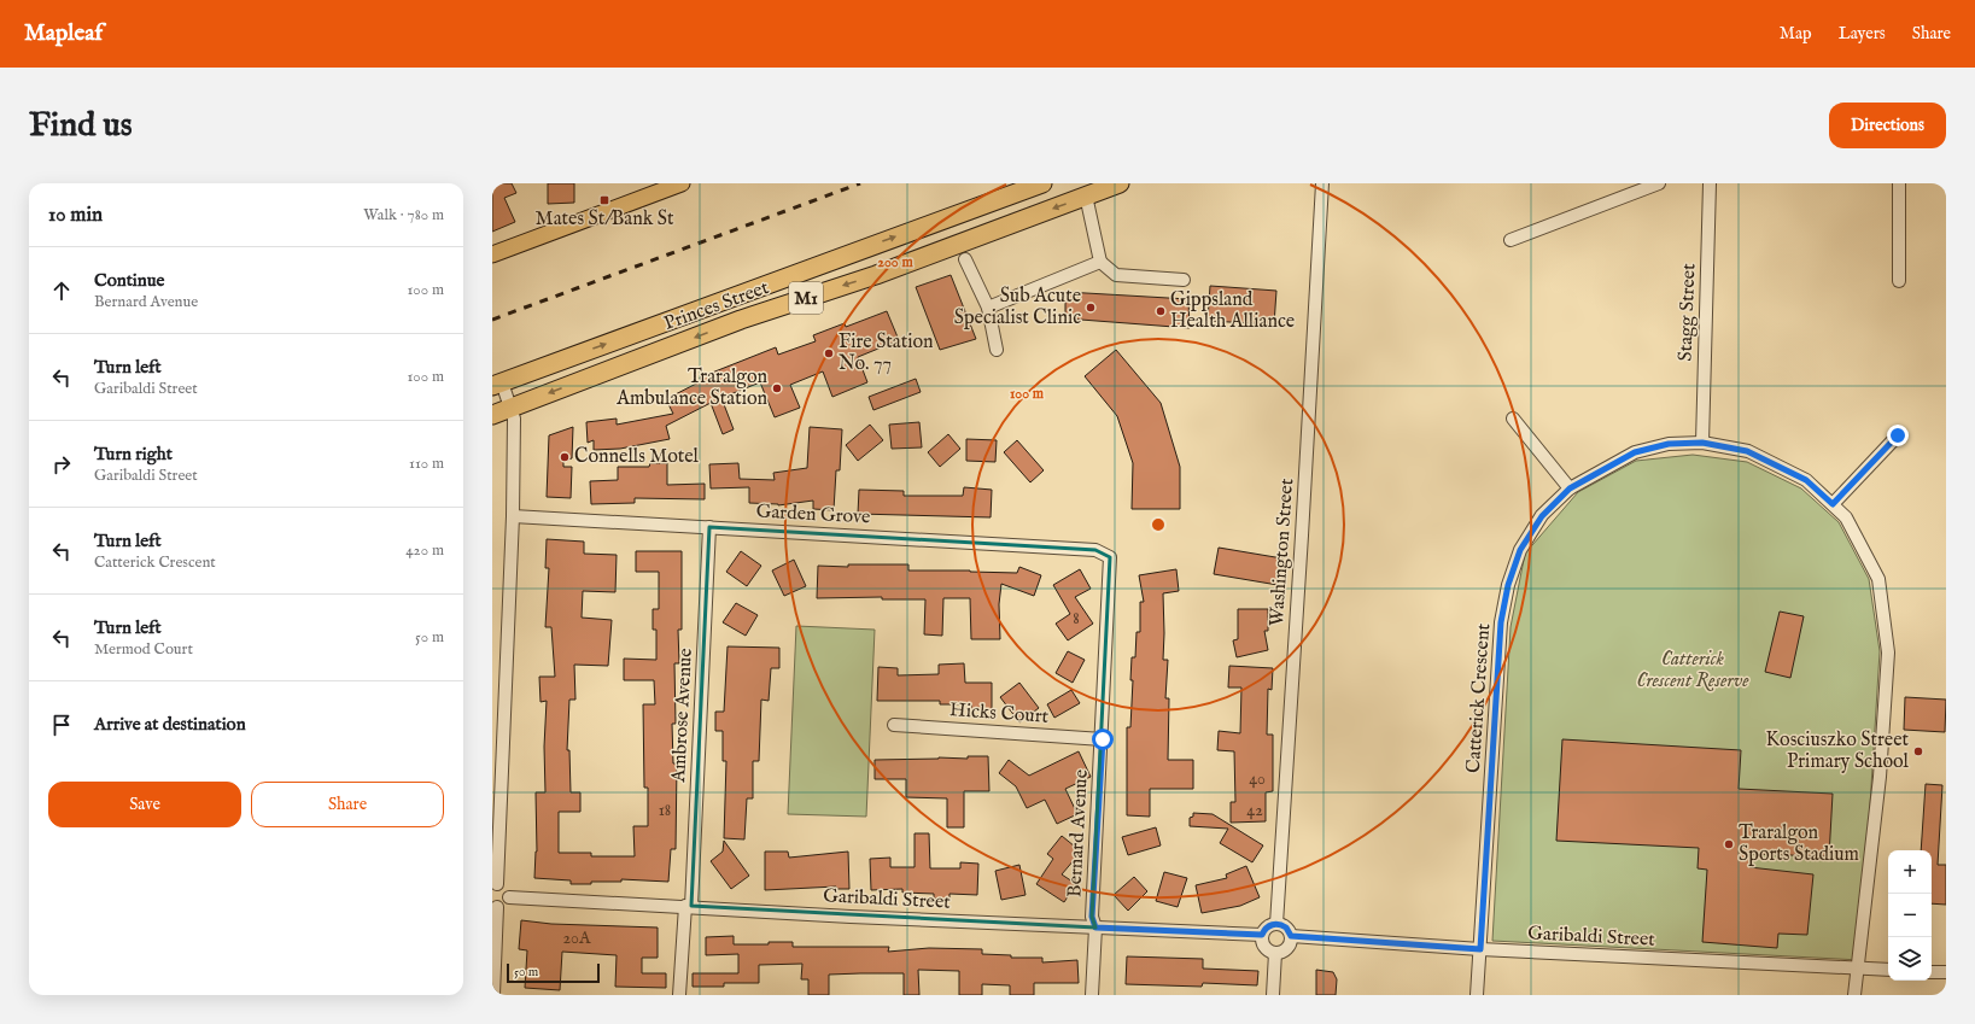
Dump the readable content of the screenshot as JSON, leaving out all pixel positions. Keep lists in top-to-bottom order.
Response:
{
  "streets": {
    "highway": ["M1", "Princes Street"],
    "street": [
      "Stagg Street",
      "Garden Grove",
      "Washington Street",
      "Catterick Crescent",
      "Hicks Court",
      "Ambrose Avenue",
      "Bernard Avenue",
      "Garibaldi Street"
    ]
  },
  "crossings": [
    ["Stagg Street", "Catterick Crescent"],
    ["Garden Grove", "Ambrose Avenue"],
    ["Garden Grove", "Bernard Avenue"],
    ["Washington Street", "Garibaldi Street"],
    ["Catterick Crescent", "Garibaldi Street"],
    ["Hicks Court", "Bernard Avenue"],
    ["Ambrose Avenue", "Garibaldi Street"],
    ["Bernard Avenue", "Garibaldi Street"]
  ],
  "parks": ["Catterick Crescent Reserve"],
  "places": {
    "transit": ["Mates St/Bank St"],
    "other": [
      "Sub Acute Specialist Clinic",
      "Gippsland Health Alliance",
      "Fire Station No. 77",
      "Traralgon Ambulance Station",
      "Connells Motel",
      "Kosciuszko Street Primary School",
      "Traralgon Sports Stadium"
    ]
  },
  "house_numbers": [
    "8",
    "40",
    "18",
    "42",
    "20A"
  ],
  "scale_bar": "50 m",
  "page": {
    "header": "Mapleaf",
    "nav": ["Map", "Layers", "Share"],
    "buttons": [
      "Directions",
      ["Save", "Share"]
    ],
    "title": "Find us",
    "heading": ["10 min", "Walk · 780 m"],
    "list": [
      ["Continue", "Bernard Avenue", "100 m"],
      ["Turn left", "Garibaldi Street", "100 m"],
      ["Turn right", "Garibaldi Street", "110 m"],
      ["Turn left", "Catterick Crescent", "420 m"],
      ["Turn left", "Mermod Court", "50 m"],
      "Arrive at destination"
    ],
    "map_buttons": ["+", "−"],
    "scale": "50 m"
  },
  "rings": ["200 m", "100 m"]
}
